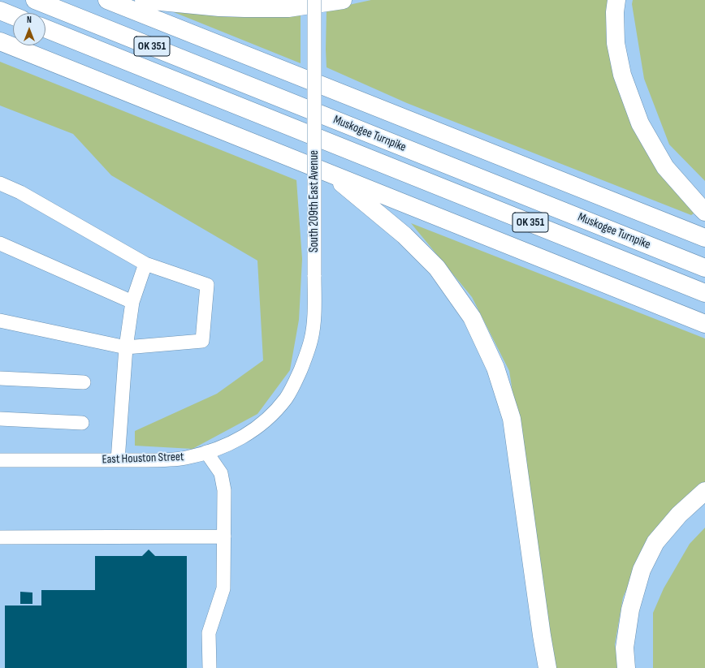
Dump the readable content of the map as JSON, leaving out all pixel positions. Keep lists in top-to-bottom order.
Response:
{
  "streets": {
    "highway": ["OK 351", "Muskogee Turnpike"],
    "street": ["South 209th East Avenue", "East Houston Street"]
  },
  "crossings": [
    ["South 209th East Avenue", "East Houston Street"]
  ],
  "north": "top"
}
